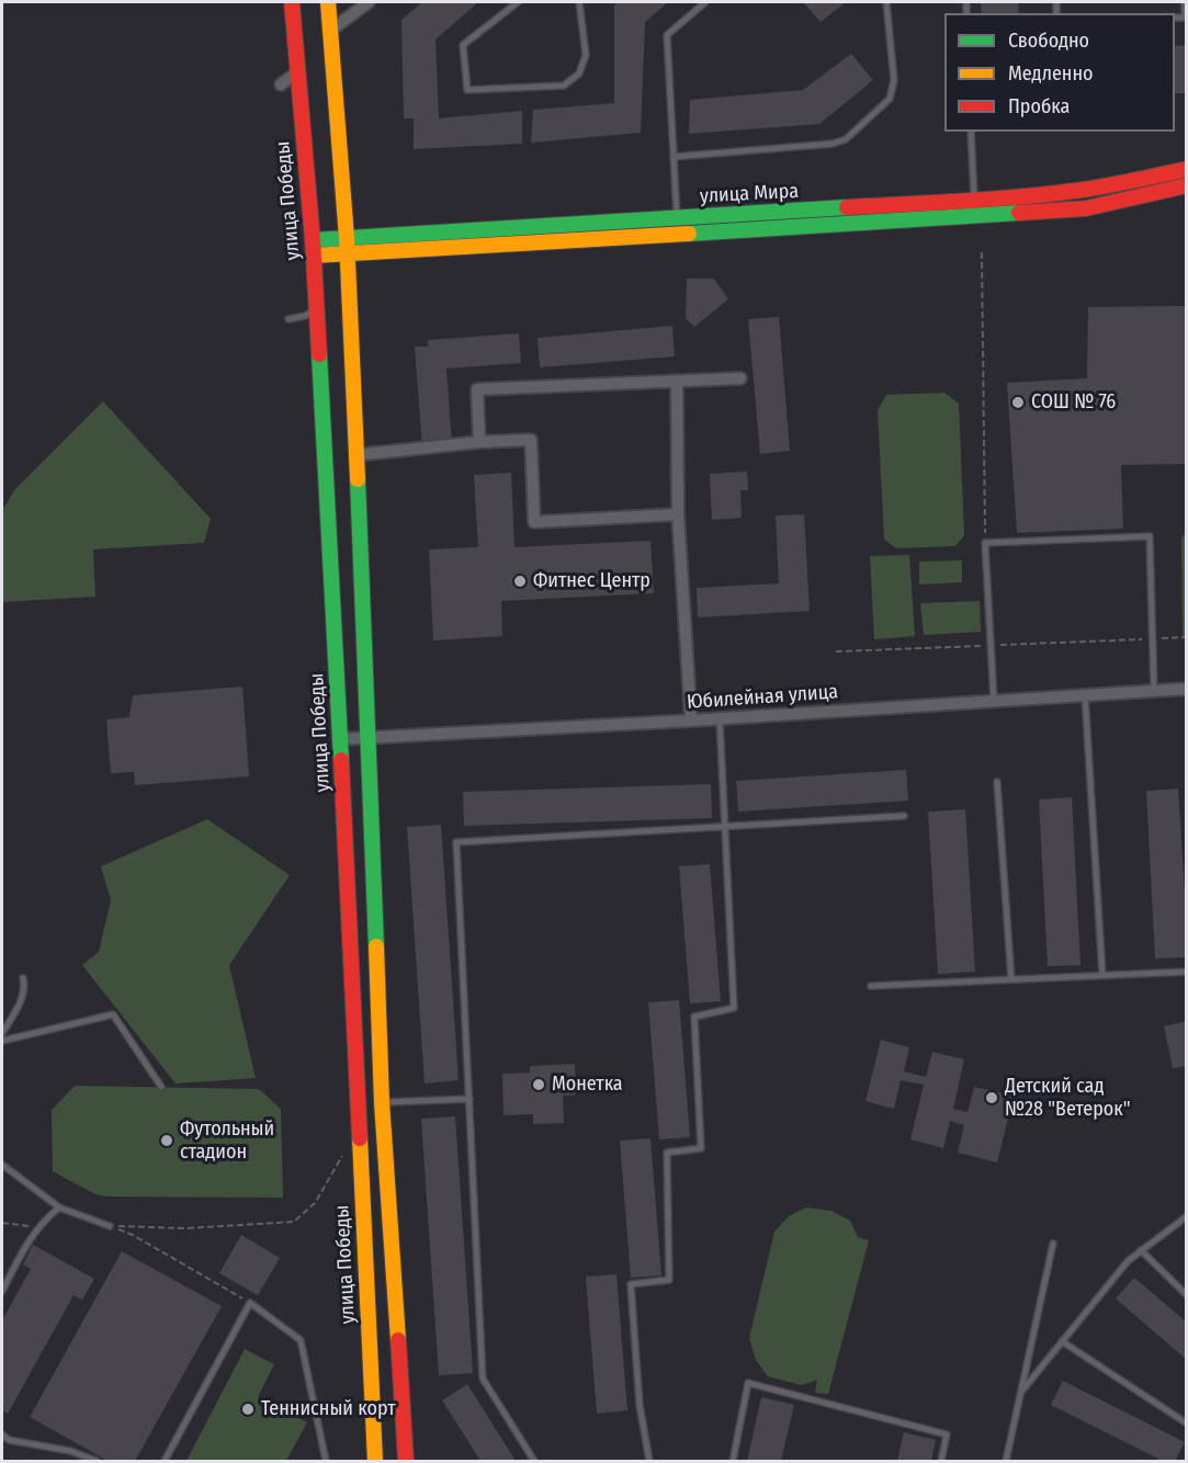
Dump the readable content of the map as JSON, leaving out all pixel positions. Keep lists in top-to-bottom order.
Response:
{
  "streets": {
    "street": ["улица Мира", "улица Победы", "Юбилейная улица"]
  },
  "crossings": [
    ["улица Мира", "улица Победы"],
    ["улица Победы", "Юбилейная улица"]
  ],
  "places": [
    "СОШ № 76",
    "Фитнес Центр",
    "Монетка",
    "Детский сад №28 \"Ветерок\"",
    "Футольный стадион",
    "Теннисный корт"
  ],
  "legend": ["Свободно", "Медленно", "Пробка"]
}
